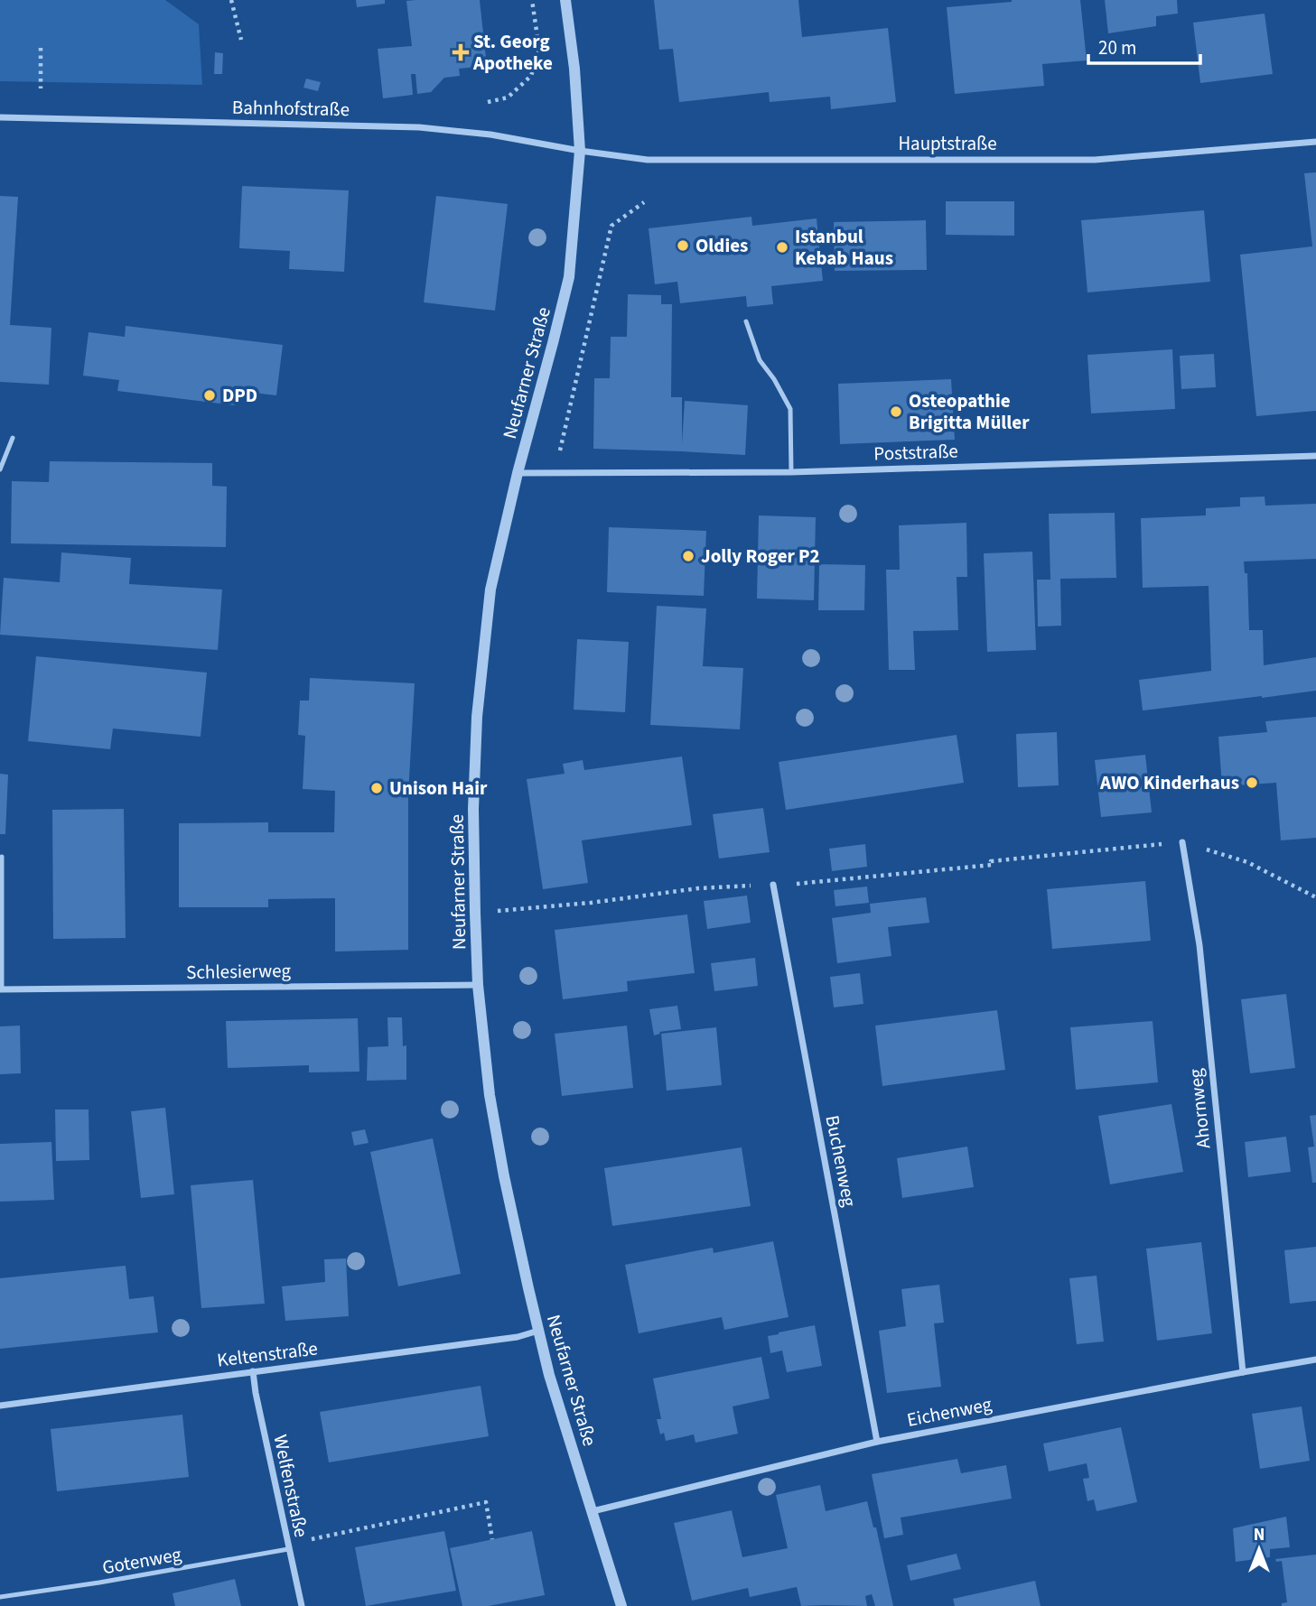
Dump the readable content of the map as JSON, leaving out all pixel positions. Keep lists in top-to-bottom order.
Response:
{
  "streets": {
    "street": [
      "Bahnhofstraße",
      "Hauptstraße",
      "Neufarner Straße",
      "Poststraße",
      "Schlesierweg",
      "Ahornweg",
      "Buchenweg",
      "Keltenstraße",
      "Eichenweg",
      "Welfenstraße"
    ],
    "lane": ["Gotenweg"]
  },
  "crossings": [
    ["Bahnhofstraße", "Hauptstraße"],
    ["Bahnhofstraße", "Neufarner Straße"],
    ["Hauptstraße", "Neufarner Straße"],
    ["Neufarner Straße", "Poststraße"],
    ["Neufarner Straße", "Schlesierweg"],
    ["Neufarner Straße", "Keltenstraße"],
    ["Neufarner Straße", "Eichenweg"],
    ["Ahornweg", "Eichenweg"],
    ["Buchenweg", "Eichenweg"],
    ["Keltenstraße", "Welfenstraße"],
    ["Welfenstraße", "Gotenweg"]
  ],
  "places": {
    "health": ["St. Georg Apotheke"],
    "other": [
      "Oldies",
      "Istanbul Kebab Haus",
      "DPD",
      "Osteopathie Brigitta Müller",
      "Jolly Roger P2",
      "AWO Kinderhaus",
      "Unison Hair"
    ]
  },
  "scale_bar": "20 m",
  "north": "top"
}
